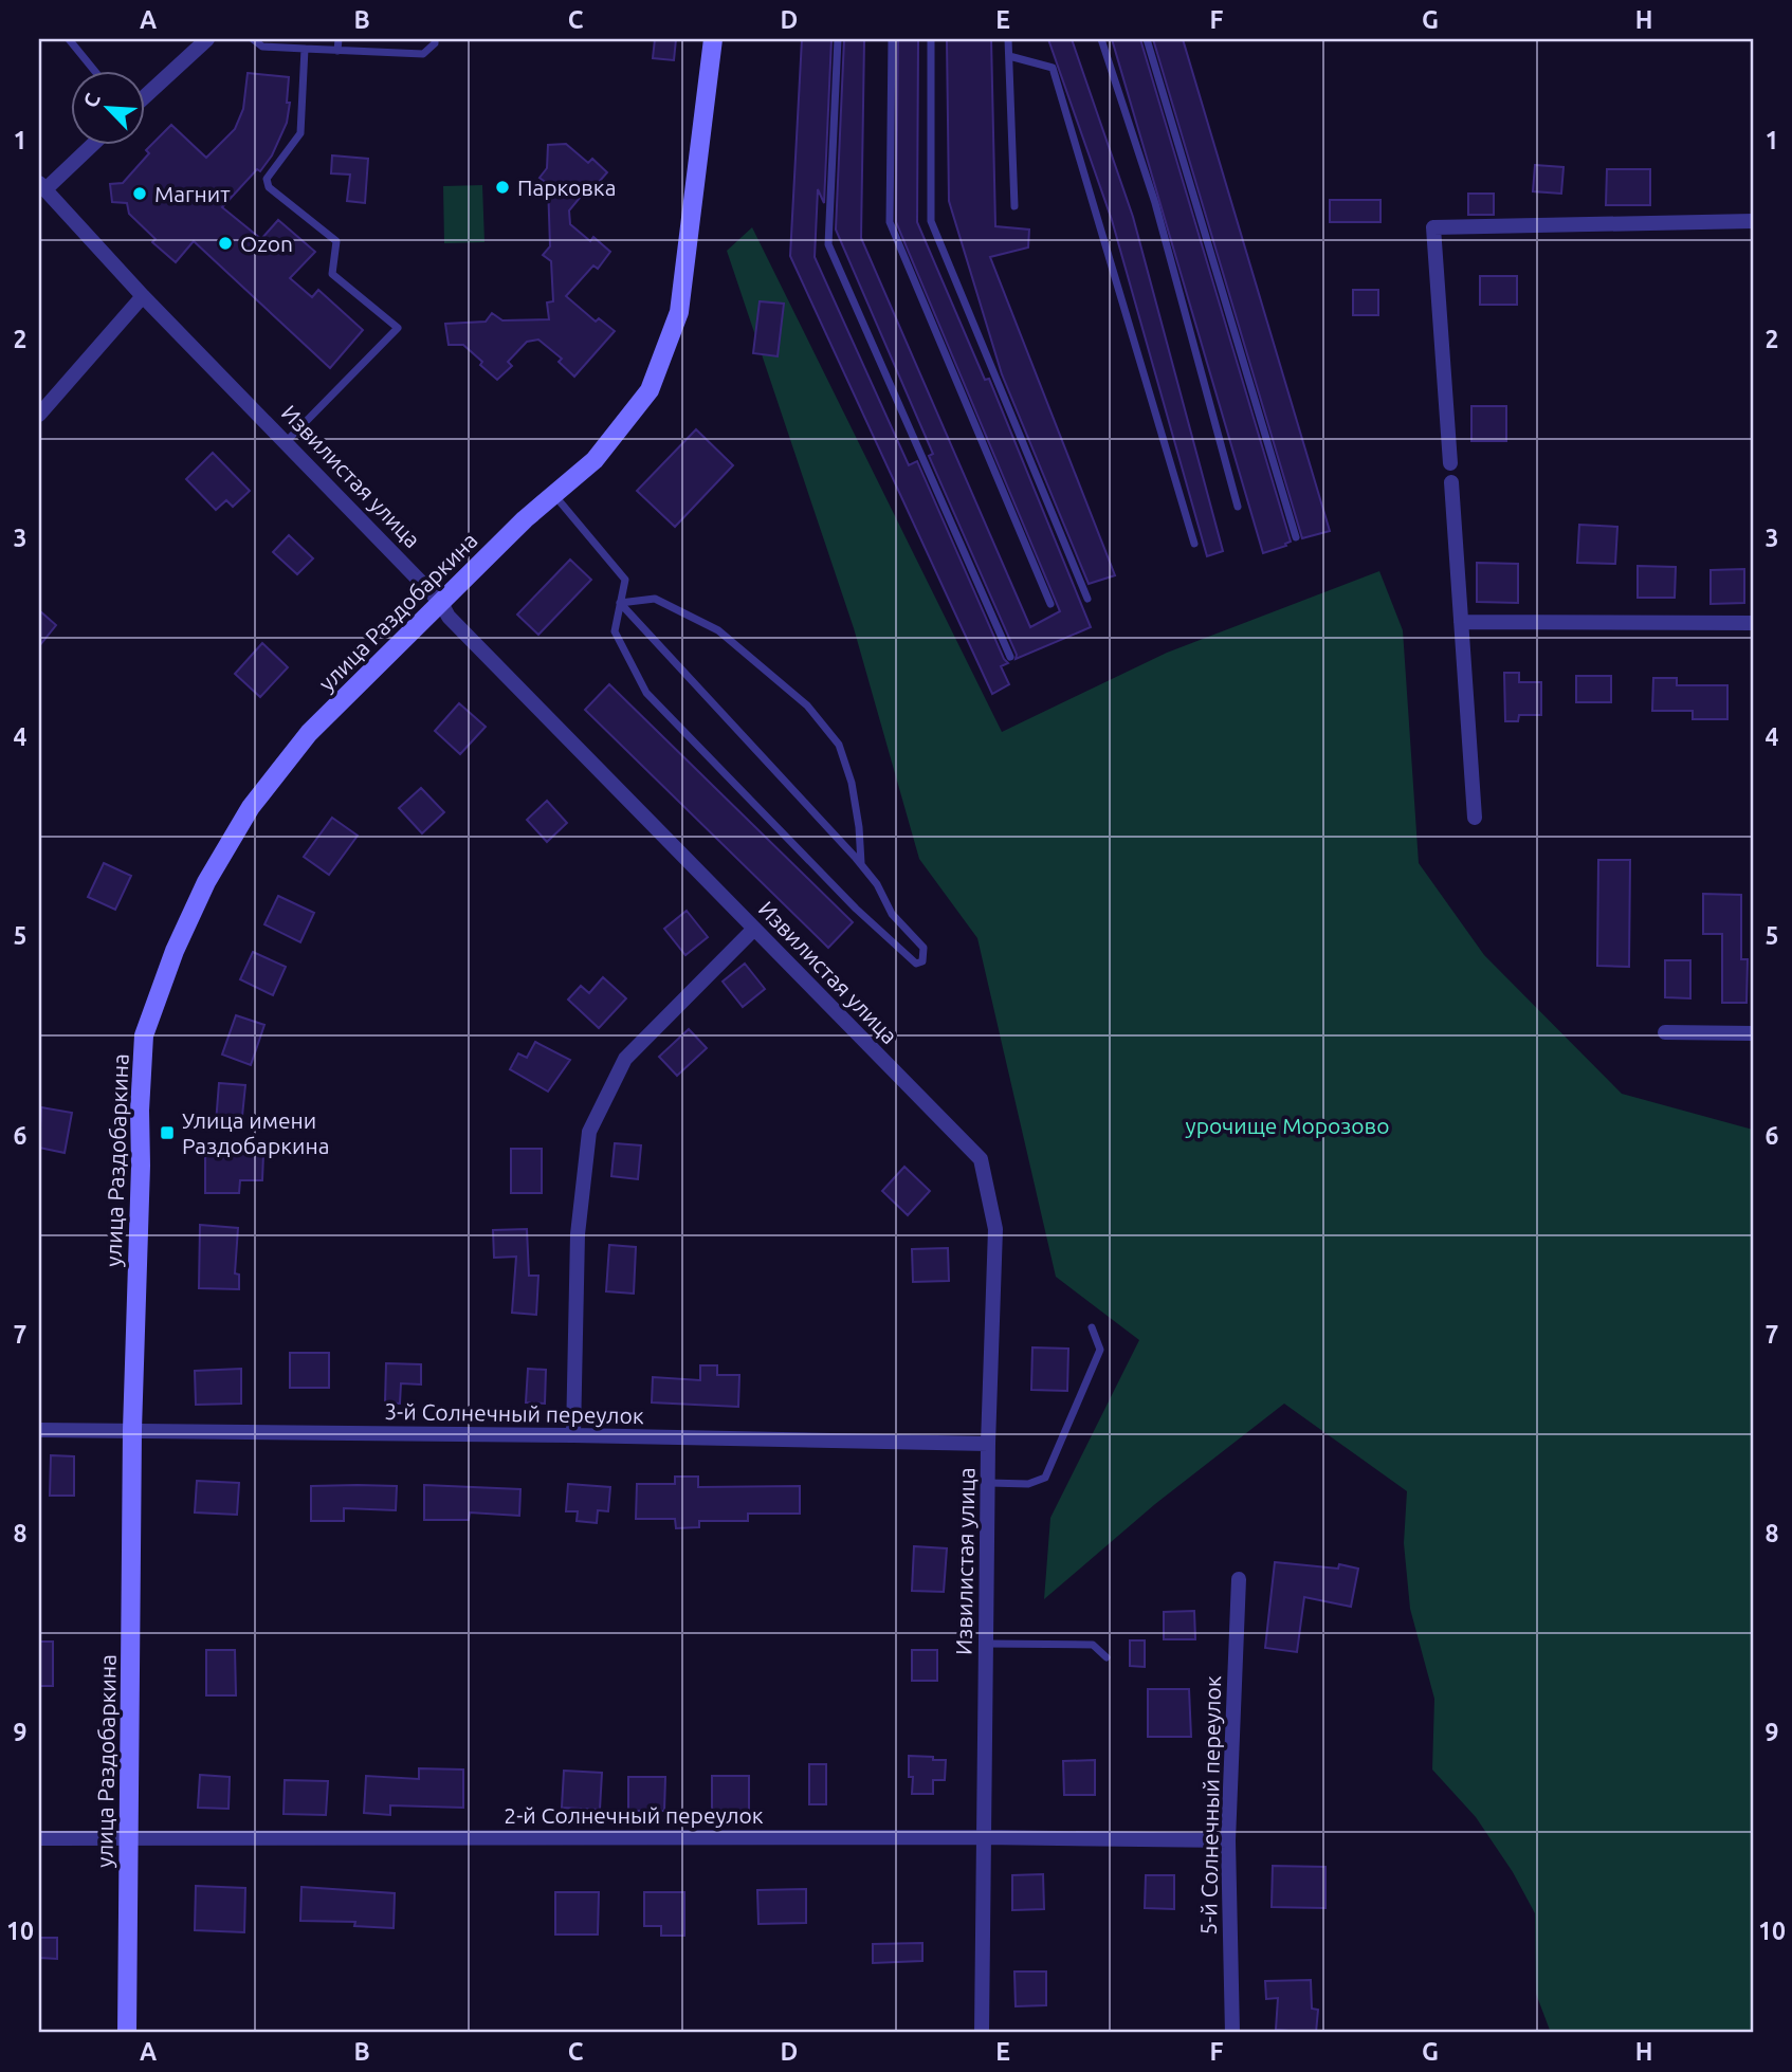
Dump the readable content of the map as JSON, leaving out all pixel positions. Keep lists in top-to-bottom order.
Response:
{
  "streets": {
    "street": [
      "Извилистая улица",
      "улица Раздобаркина",
      "3-й Солнечный переулок",
      "5-й Солнечный переулок",
      "2-й Солнечный переулок"
    ]
  },
  "crossings": [
    ["Извилистая улица", "улица Раздобаркина"],
    ["Извилистая улица", "3-й Солнечный переулок"],
    ["Извилистая улица", "2-й Солнечный переулок"],
    ["улица Раздобаркина", "3-й Солнечный переулок"],
    ["улица Раздобаркина", "2-й Солнечный переулок"],
    ["5-й Солнечный переулок", "2-й Солнечный переулок"]
  ],
  "parks": ["урочище Морозово"],
  "places": {
    "other": ["Парковка", "Магнит", "Ozon"],
    "transit": ["Улица имени Раздобаркина"]
  },
  "north": "top left",
  "grid": {
    "columns": [
      "A",
      "B",
      "C",
      "D",
      "E",
      "F",
      "G",
      "H"
    ],
    "rows": [
      "1",
      "2",
      "3",
      "4",
      "5",
      "6",
      "7",
      "8",
      "9",
      "10"
    ]
  }
}
